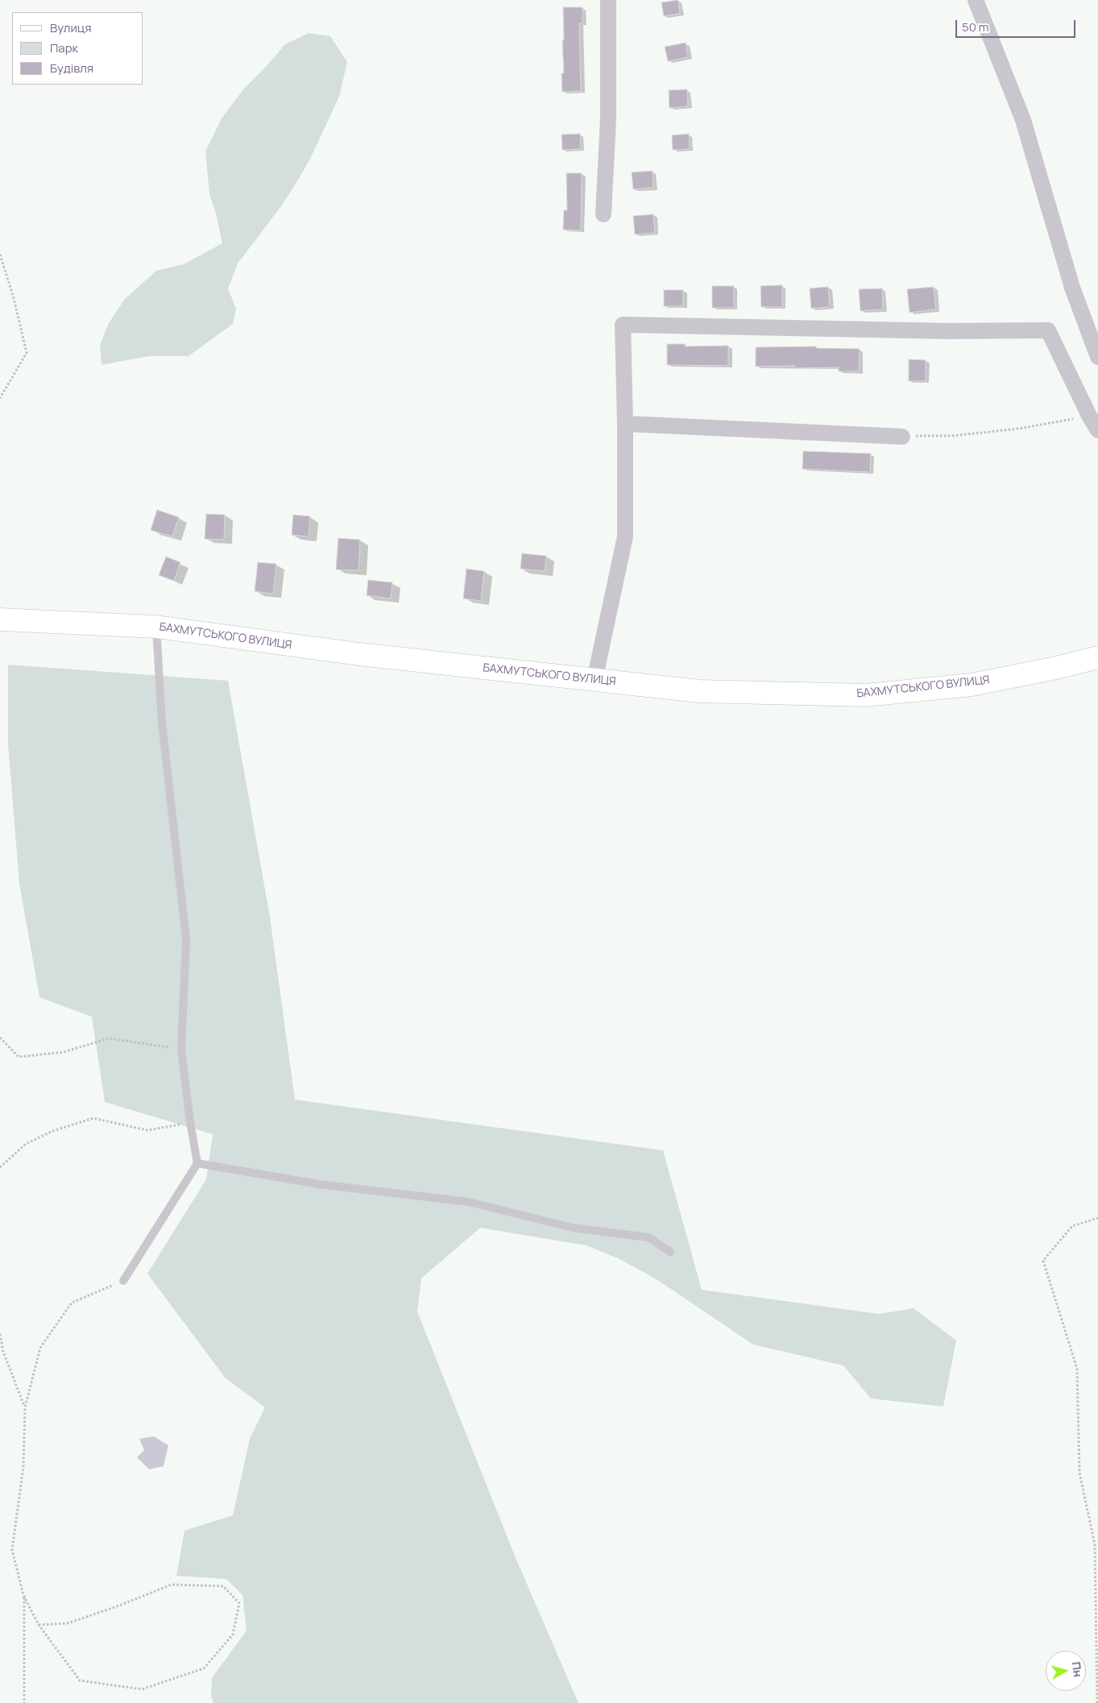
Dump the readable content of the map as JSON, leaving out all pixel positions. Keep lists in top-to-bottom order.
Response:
{
  "streets": {
    "main road": ["БАХМУТСЬКОГО ВУЛИЦЯ"]
  },
  "legend": ["Вулиця", "Парк", "Будівля"],
  "scale_bar": "50 m",
  "north": "right"
}
